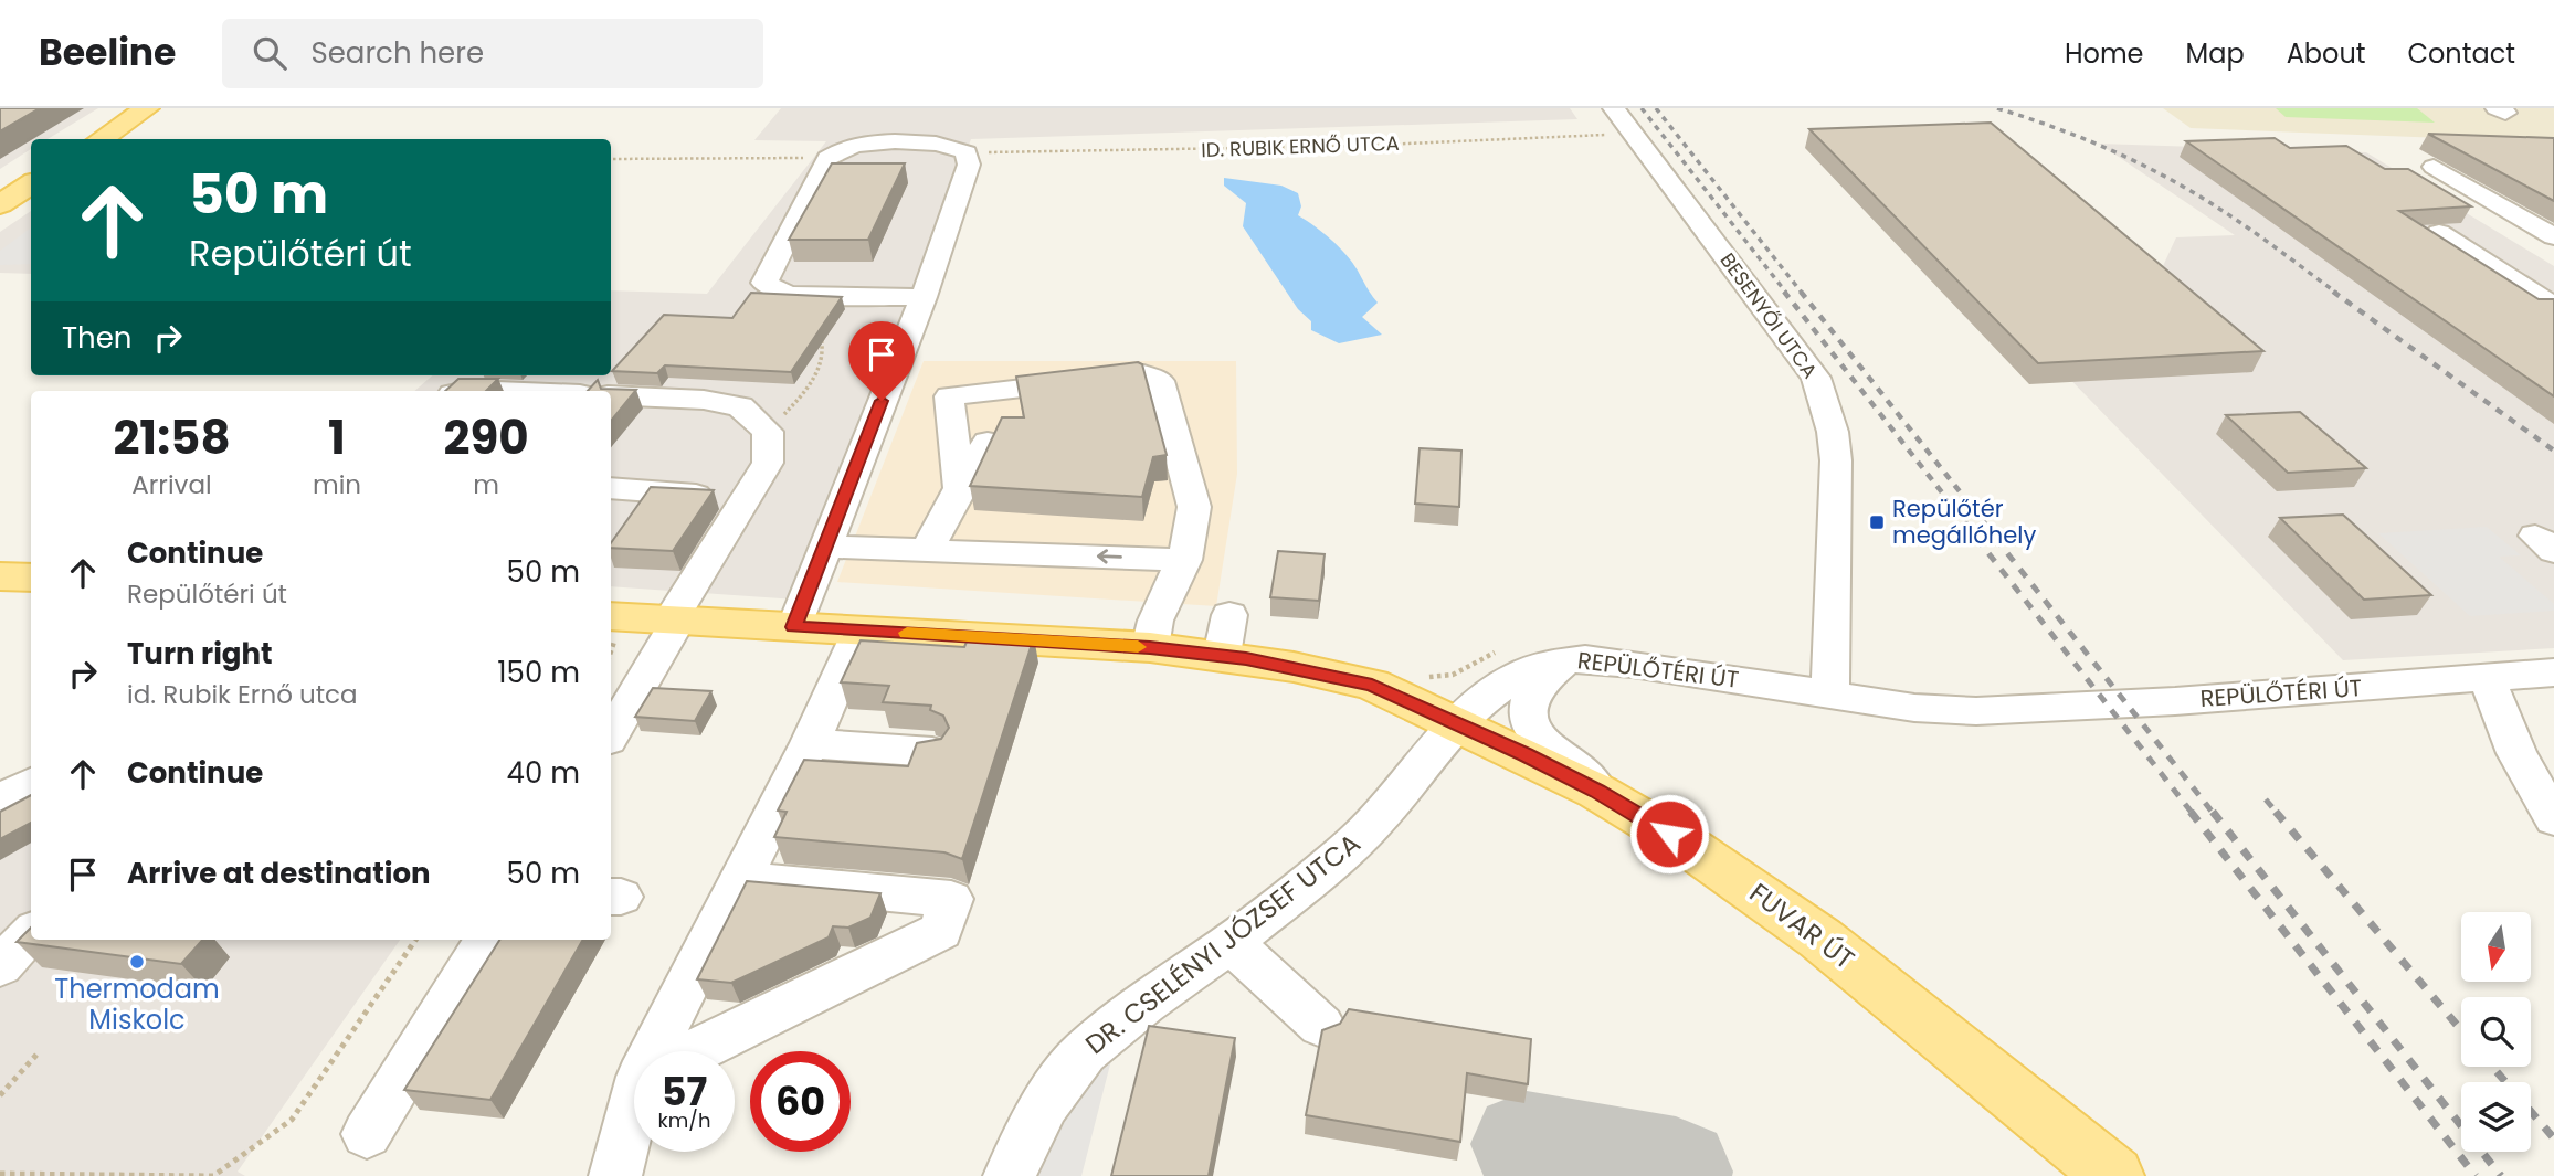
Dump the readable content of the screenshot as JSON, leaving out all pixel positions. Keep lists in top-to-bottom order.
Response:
{
  "streets": {
    "main road": ["FUVAR ÚT"],
    "street": ["BESENYŐI UTCA", "REPÜLŐTÉRI ÚT", "DR. CSELÉNYI JÓZSEF UTCA"],
    "path": ["ID. RUBIK ERNŐ UTCA"]
  },
  "crossings": [
    ["ID. RUBIK ERNŐ UTCA", "BESENYŐI UTCA"],
    ["BESENYŐI UTCA", "REPÜLŐTÉRI ÚT"],
    ["REPÜLŐTÉRI ÚT", "FUVAR ÚT"],
    ["REPÜLŐTÉRI ÚT", "DR. CSELÉNYI JÓZSEF UTCA"],
    ["FUVAR ÚT", "DR. CSELÉNYI JÓZSEF UTCA"]
  ],
  "places": {
    "transit": ["Repülőtér megállóhely"],
    "other": ["Thermodam Miskolc"]
  },
  "north": "bottom",
  "page": {
    "header": "Beeline",
    "search": "Search here",
    "nav": [
      "Home",
      "Map",
      "About",
      "Contact"
    ],
    "turn": ["50 m", "Repülőtéri út"],
    "then": "Then",
    "eta": [
      "21:58",
      "Arrival",
      "1",
      "min",
      "290",
      "m"
    ],
    "list": [
      {
        "name": "Continue",
        "note": "Repülőtéri út",
        "value": "50 m"
      },
      {
        "name": "Turn right",
        "note": "id. Rubik Ernő utca",
        "value": "150 m"
      },
      {
        "name": "Continue",
        "value": "40 m"
      },
      {
        "name": "Arrive at destination",
        "value": "50 m"
      }
    ],
    "speed": "57 km/h",
    "limit": "60"
  }
}
